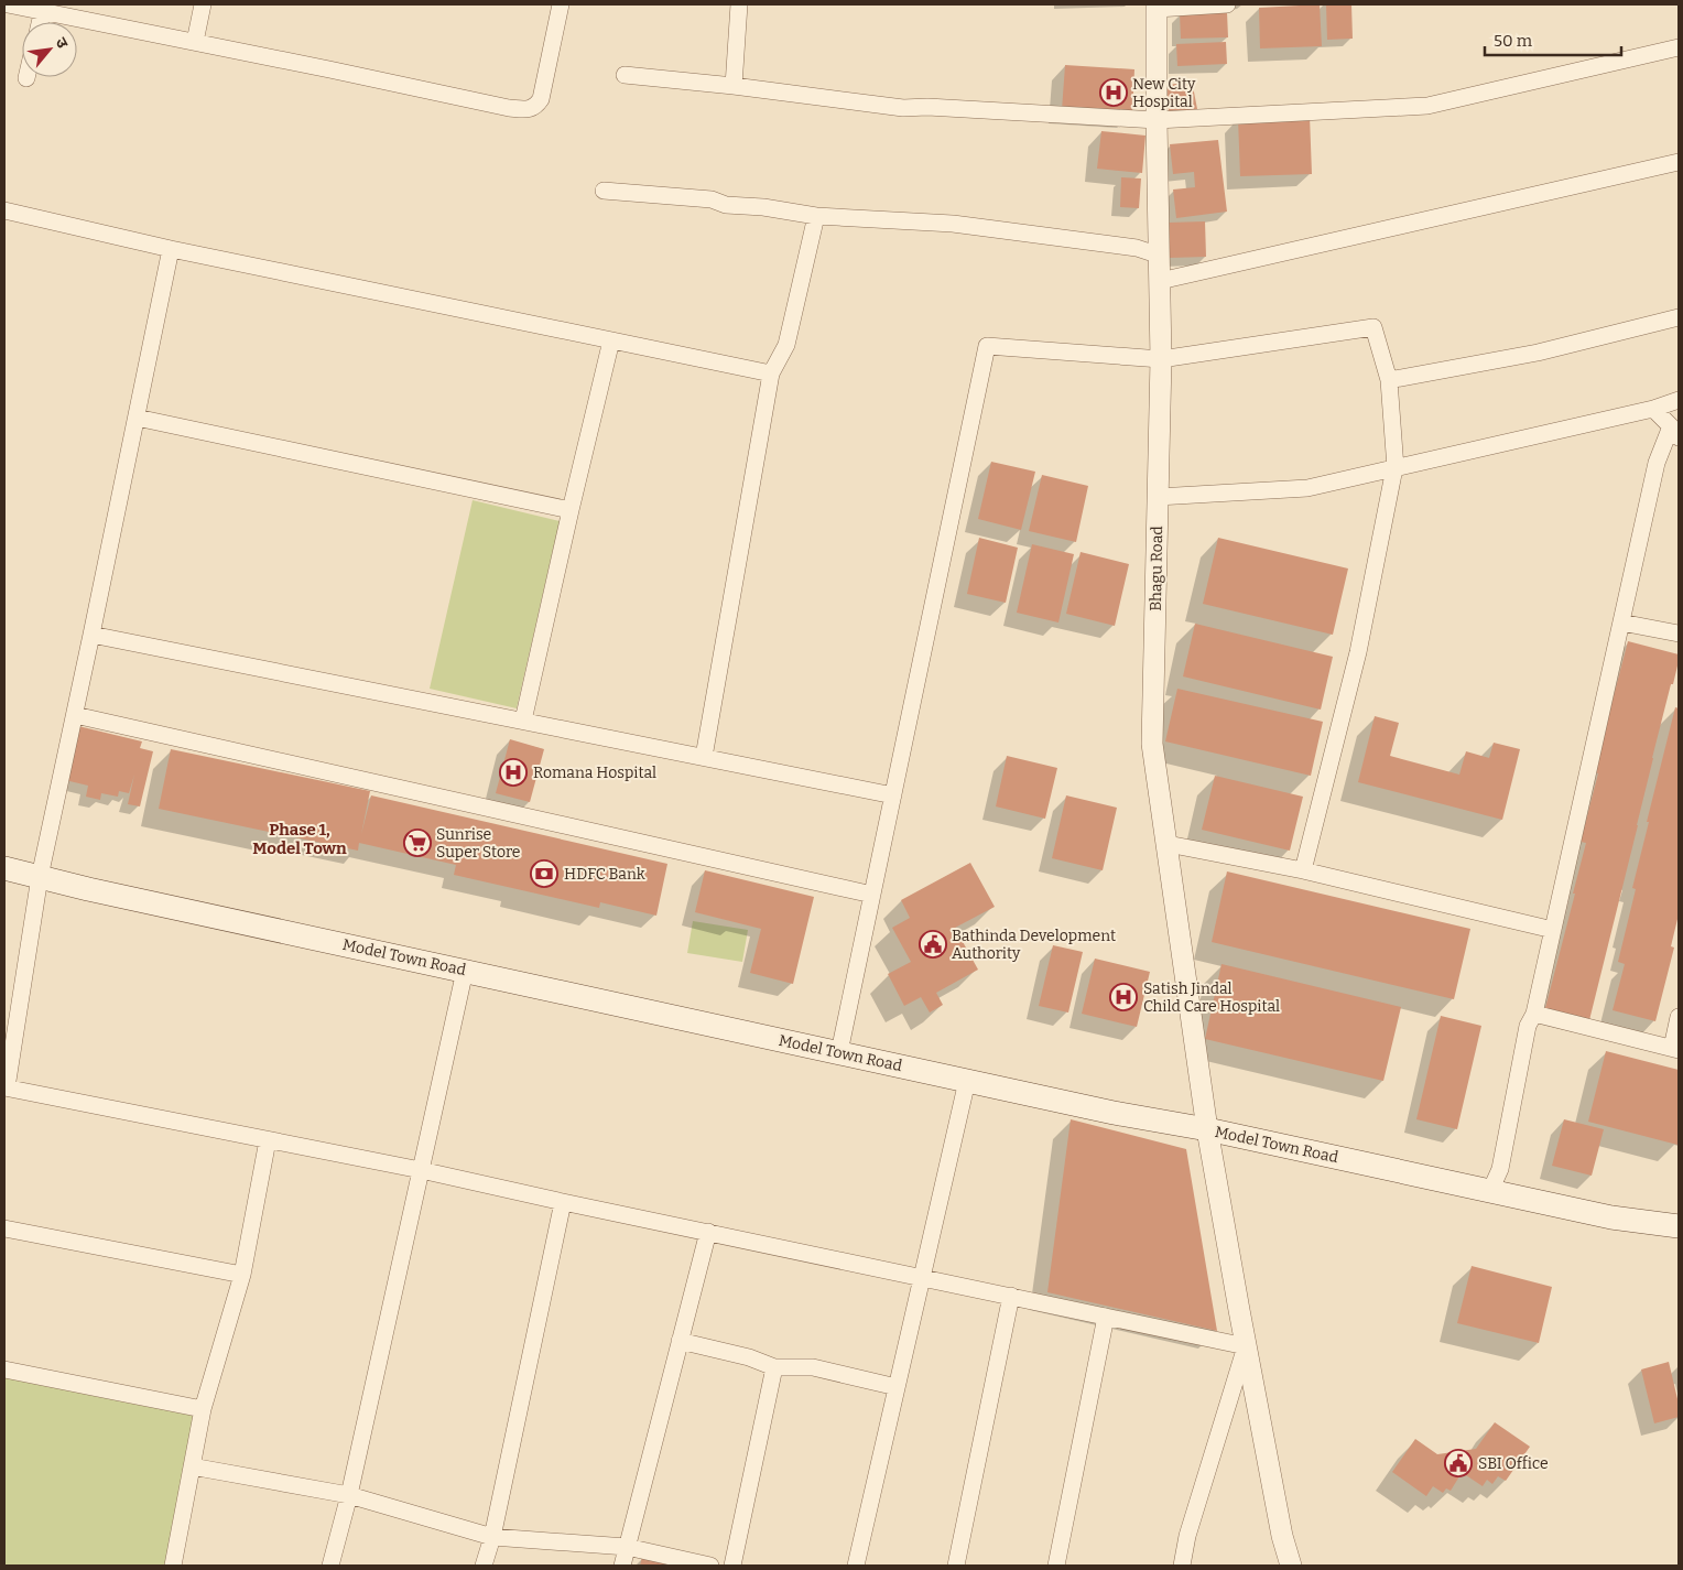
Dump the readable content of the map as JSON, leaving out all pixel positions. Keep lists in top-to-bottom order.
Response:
{
  "streets": {
    "main road": ["Model Town Road"],
    "street": ["Bhagu Road"]
  },
  "crossings": [
    ["Bhagu Road", "Model Town Road"]
  ],
  "districts": ["Phase 1, Model Town"],
  "places": {
    "hospital": ["New City Hospital", "Romana Hospital", "Satish Jindal Child Care Hospital"],
    "supermarket": ["Sunrise Super Store"],
    "bank": ["HDFC Bank"],
    "public building": ["Bathinda Development Authority", "SBI Office"]
  },
  "scale_bar": "50 m",
  "north": "top right"
}
